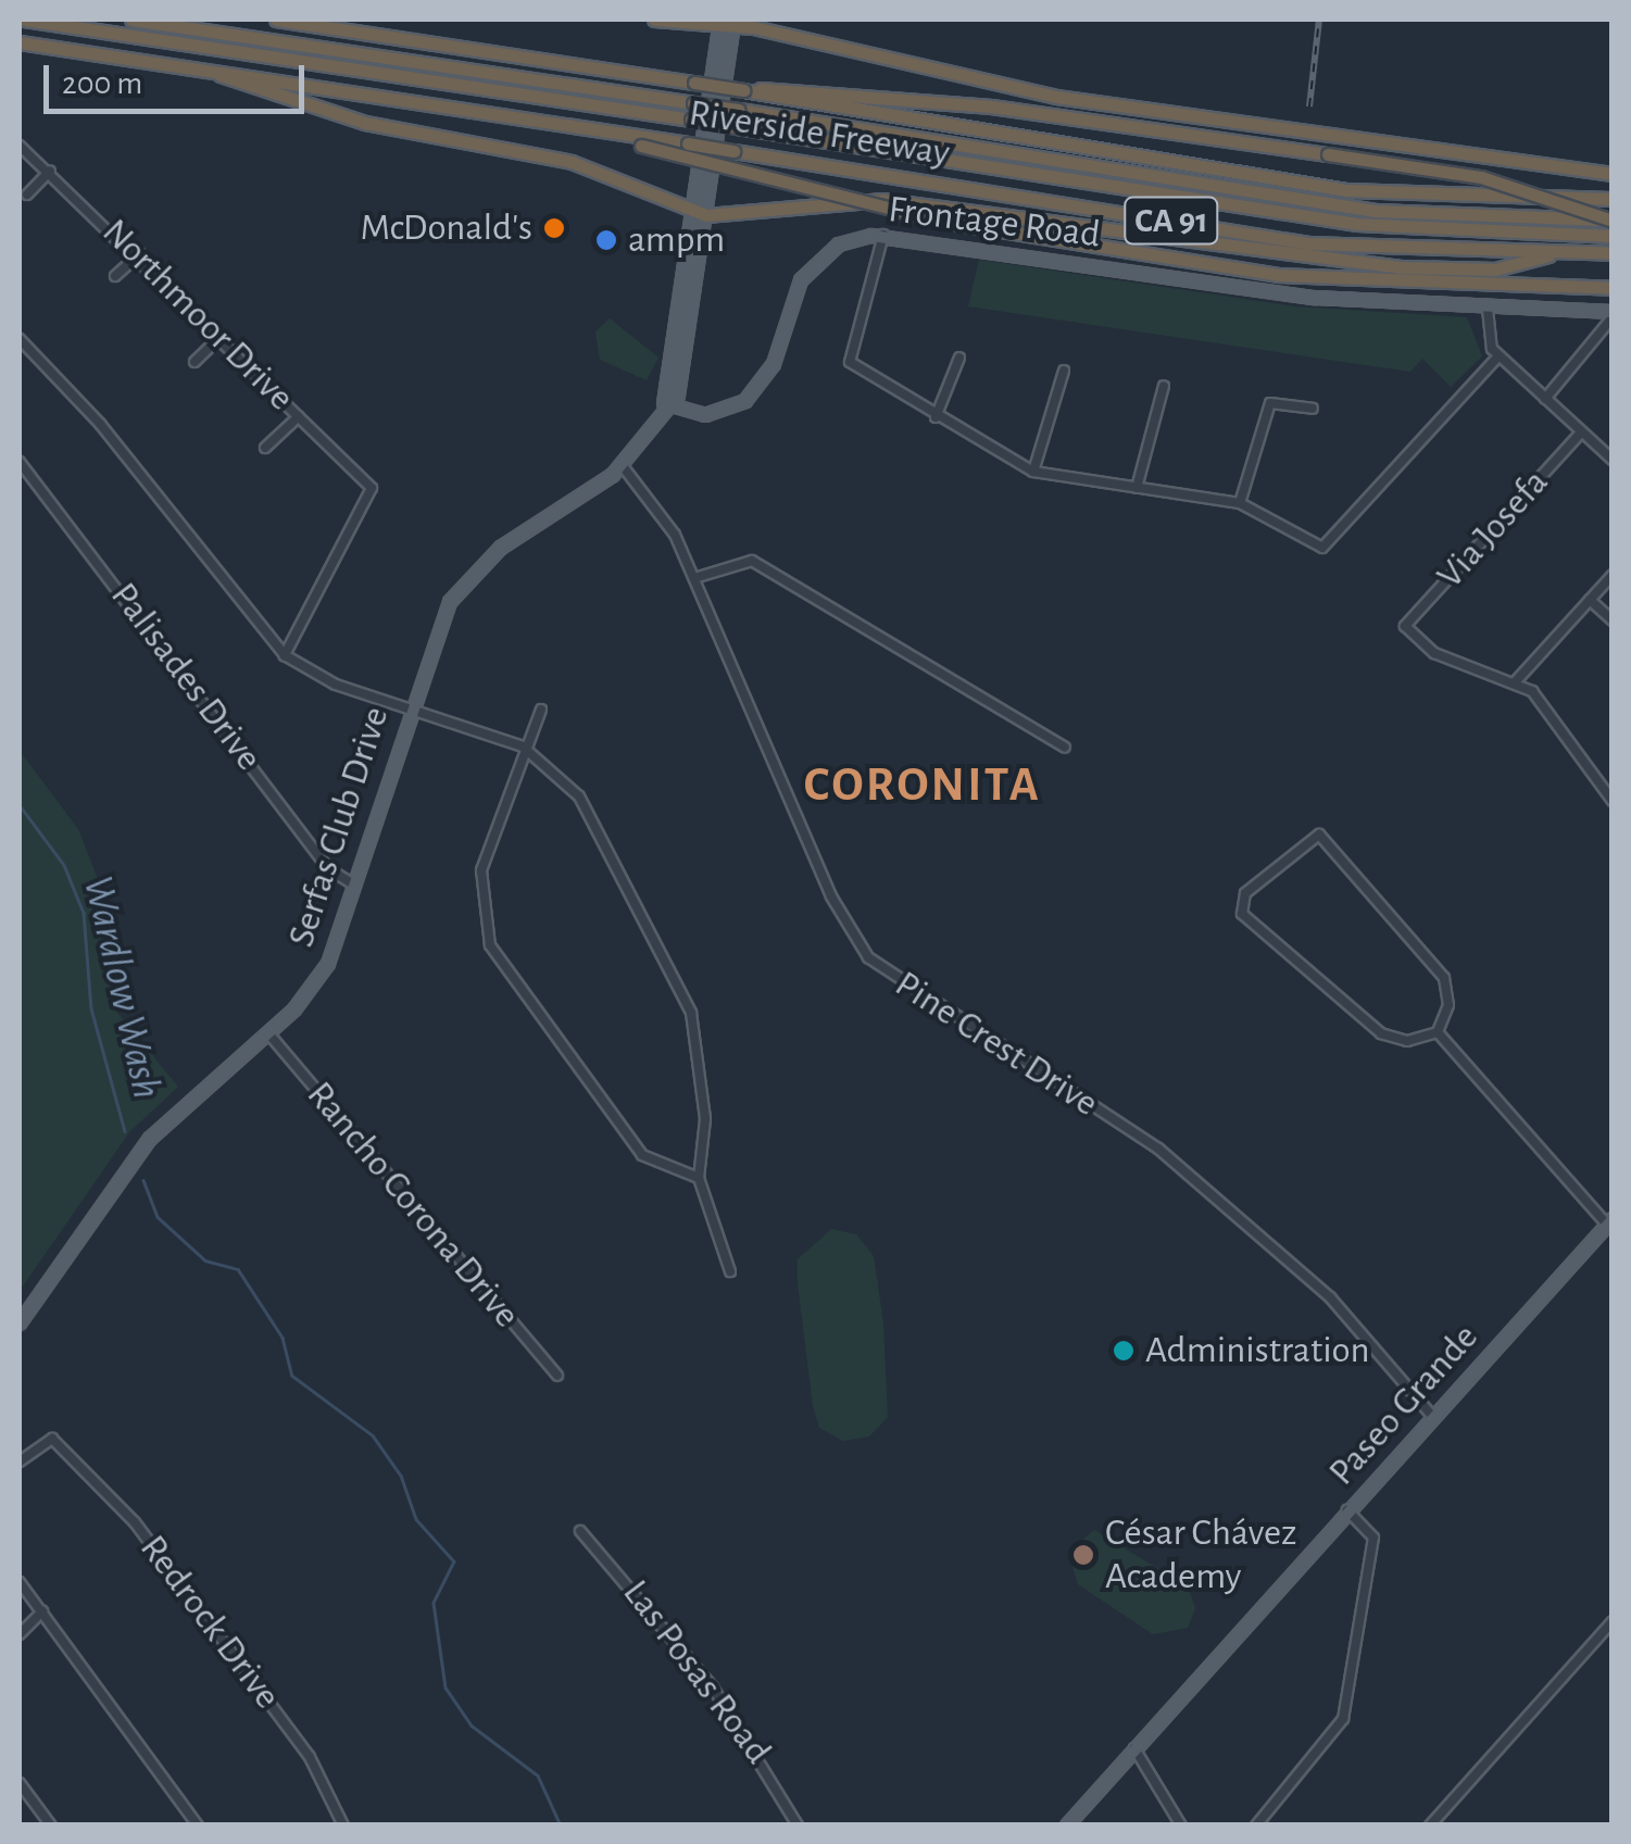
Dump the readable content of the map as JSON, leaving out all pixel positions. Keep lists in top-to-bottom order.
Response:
{
  "streets": {
    "highway": ["Riverside Freeway", "CA 91"],
    "main road": ["Frontage Road", "Serfas Club Drive", "Paseo Grande"],
    "street": [
      "Northmoor Drive",
      "Via Josefa",
      "Palisades Drive",
      "Pine Crest Drive",
      "Rancho Corona Drive",
      "Redrock Drive",
      "Las Posas Road"
    ]
  },
  "crossings": [
    ["Frontage Road", "Serfas Club Drive"],
    ["Palisades Drive", "Serfas Club Drive"],
    ["Serfas Club Drive", "Pine Crest Drive"],
    ["Serfas Club Drive", "Rancho Corona Drive"],
    ["Pine Crest Drive", "Paseo Grande"]
  ],
  "districts": ["CORONITA"],
  "water": ["Wardlow Wash"],
  "places": [
    "McDonald's",
    "ampm",
    "Administration",
    "César Chávez Academy"
  ],
  "scale_bar": "200 m"
}
